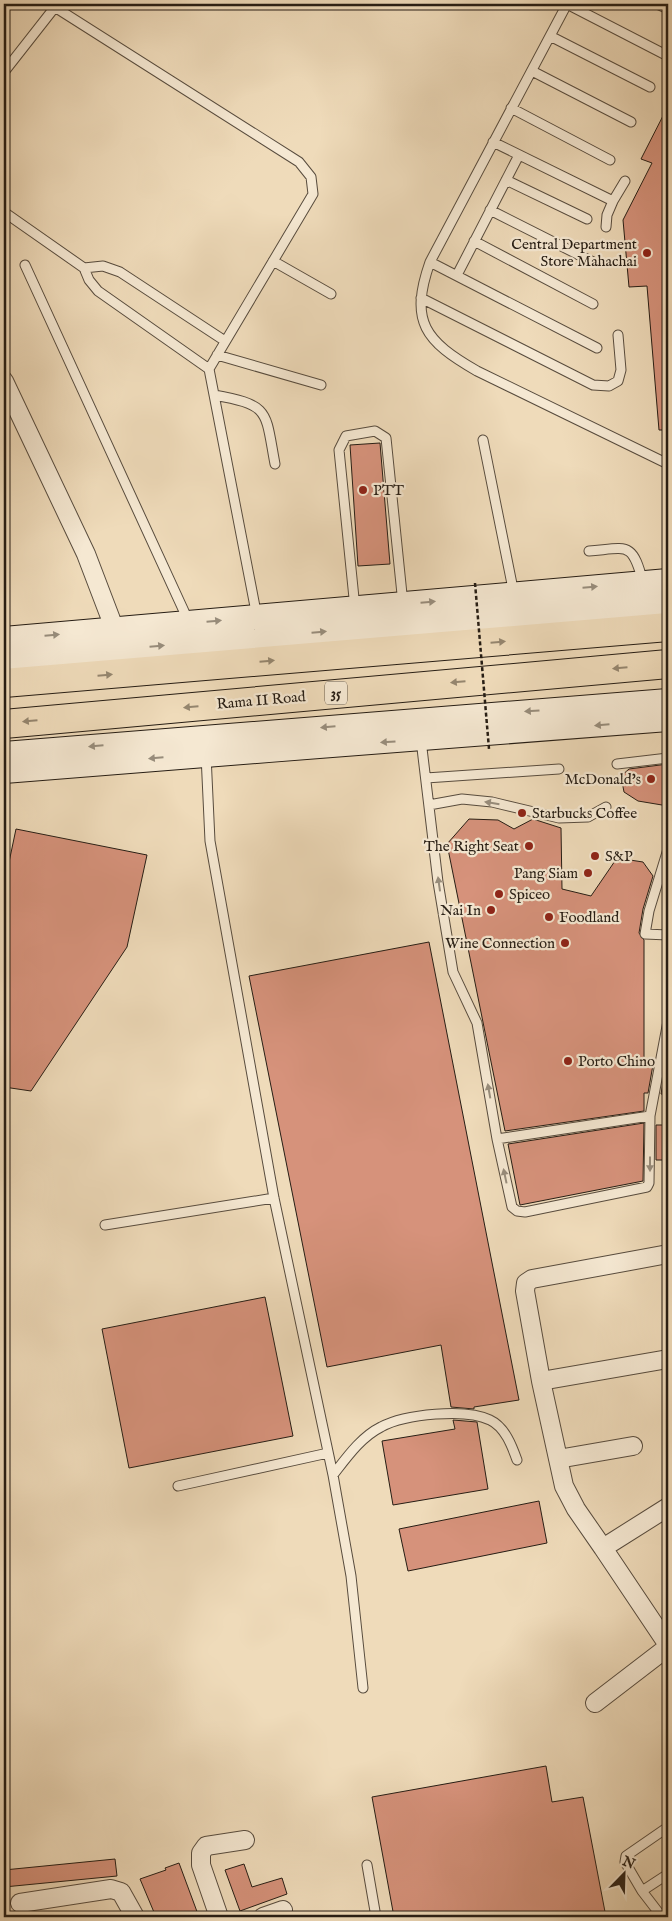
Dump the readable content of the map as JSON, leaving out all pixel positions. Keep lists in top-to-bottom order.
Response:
{
  "streets": {
    "highway": ["35", "Rama II Road"]
  },
  "places": [
    "Central Department Store Mahachai",
    "PTT",
    "McDonald's",
    "Starbucks Coffee",
    "The Right Seat",
    "S&P",
    "Pang Siam",
    "Spiceo",
    "Nai In",
    "Foodland",
    "Wine Connection",
    "Porto Chino"
  ],
  "north": "top right"
}
